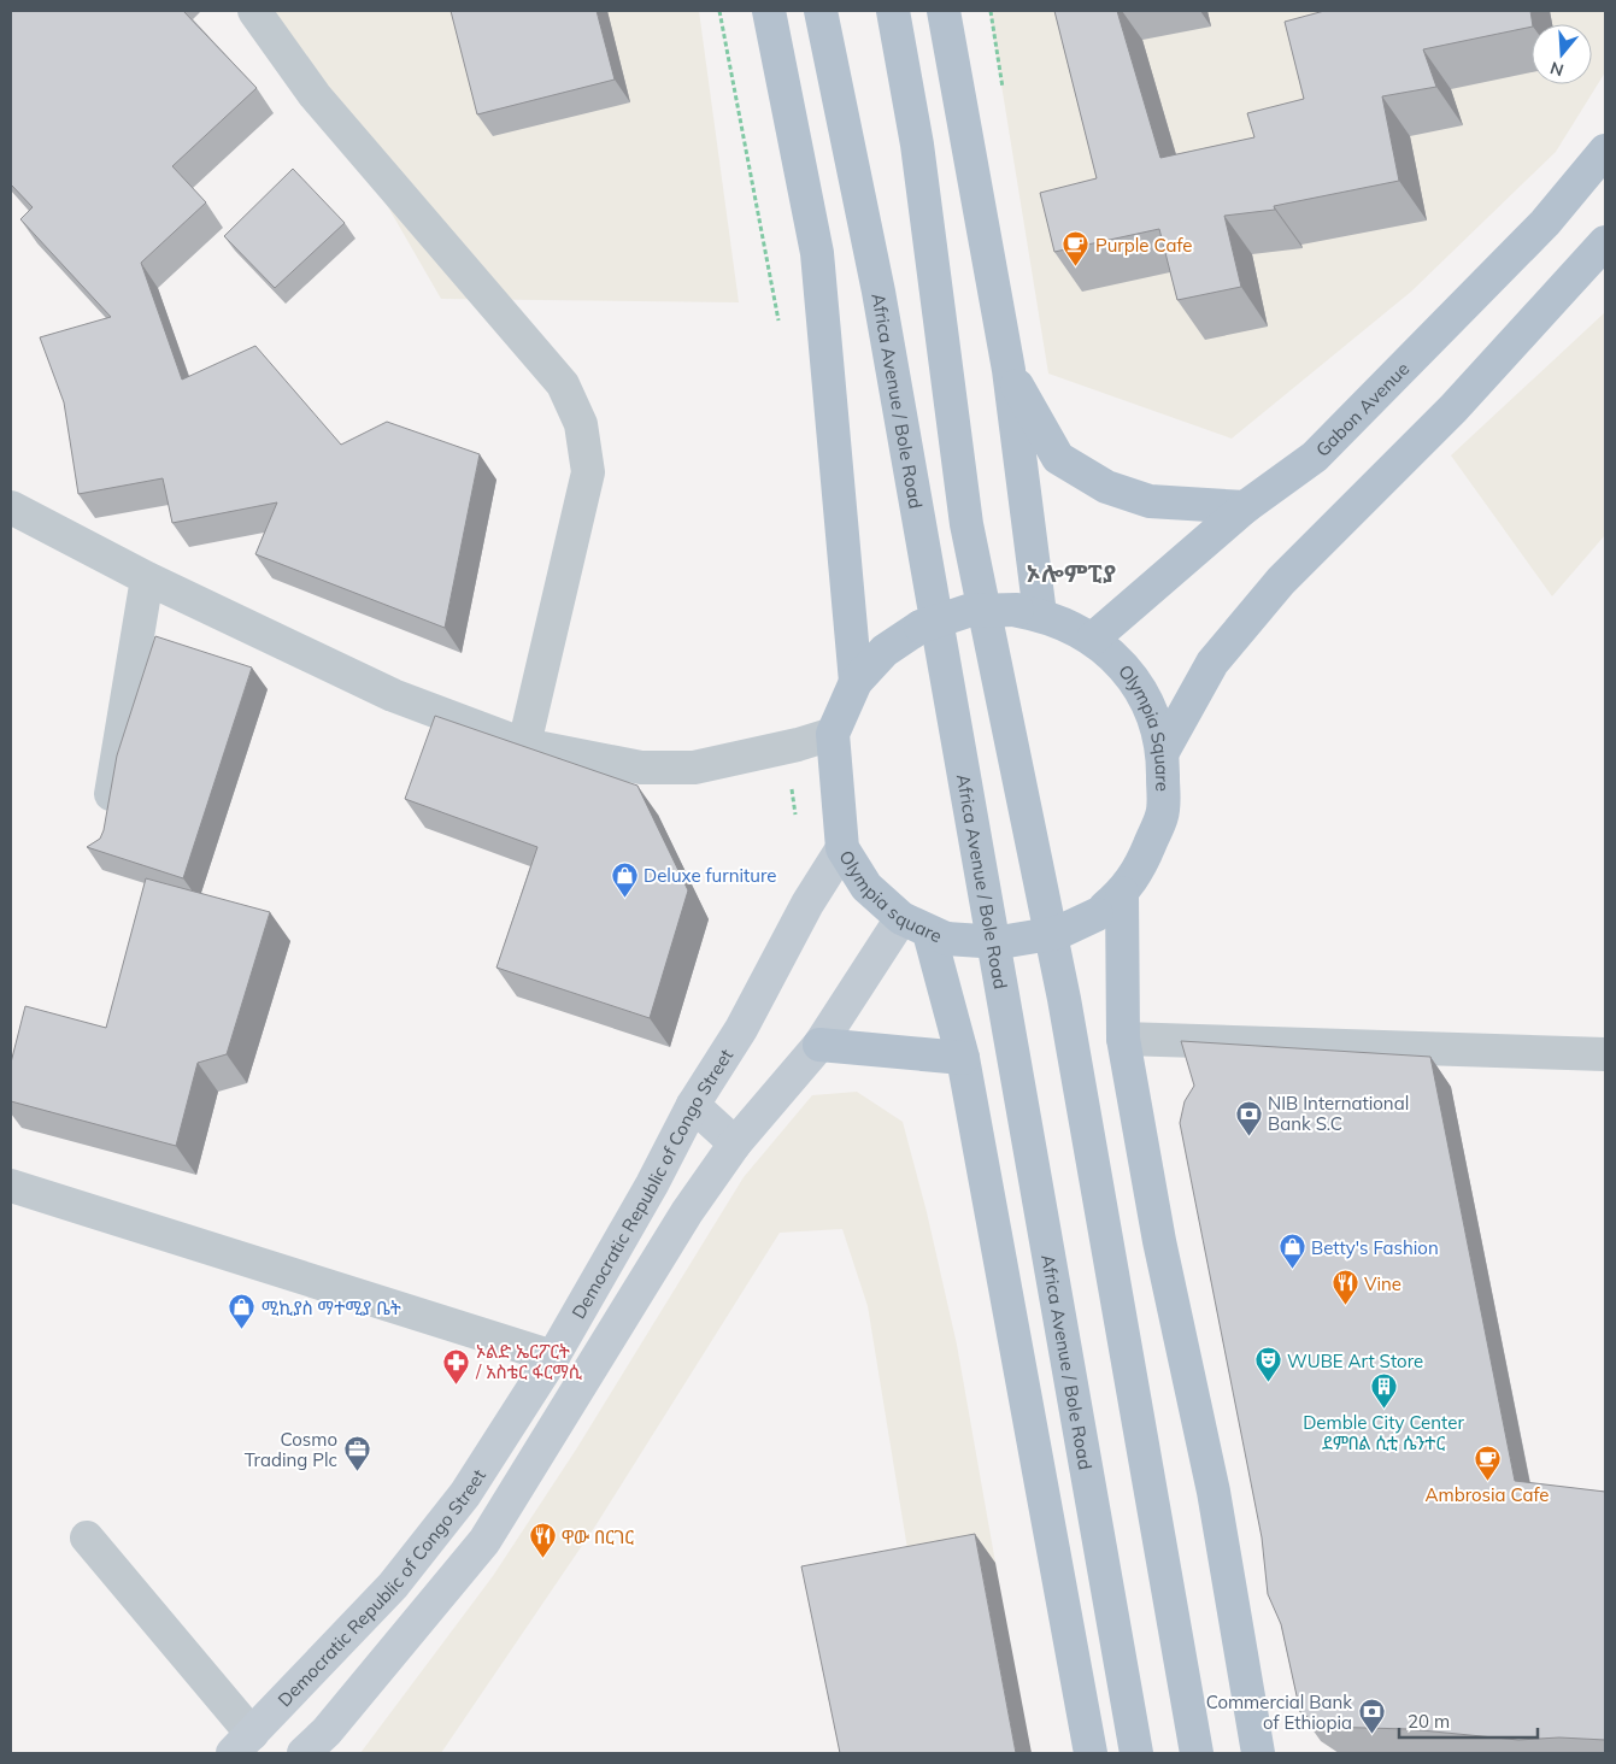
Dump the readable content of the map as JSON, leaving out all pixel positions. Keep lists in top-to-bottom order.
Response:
{
  "streets": {
    "main road": [
      "Africa Avenue / Bole Road",
      "Gabon Avenue",
      "Olympia Square",
      "Olympia square",
      "Democratic Republic of Congo Street"
    ]
  },
  "crossings": [
    ["Gabon Avenue", "Olympia Square"],
    ["Olympia Square", "Olympia square"],
    ["Olympia square", "Democratic Republic of Congo Street"]
  ],
  "districts": ["ኦሎምፒያ"],
  "places": {
    "cafe": ["Purple Cafe", "Ambrosia Cafe"],
    "shop": ["Deluxe furniture", "Betty's Fashion", "ሚኪያስ ማተሚያ ቤት"],
    "bank": ["NIB International Bank S.C", "Commercial Bank of Ethiopia"],
    "restaurant": ["Vine", "ዋው በርገር"],
    "theatre": ["WUBE Art Store"],
    "pharmacy": ["ኦልድ ኤርፖርት / አስቴር ፋርማሲ"],
    "building": ["Demble City Center ደምበል ሲቲ ሴንተር"],
    "office": ["Cosmo Trading Plc"]
  },
  "scale_bar": "20 m",
  "north": "bottom"
}
